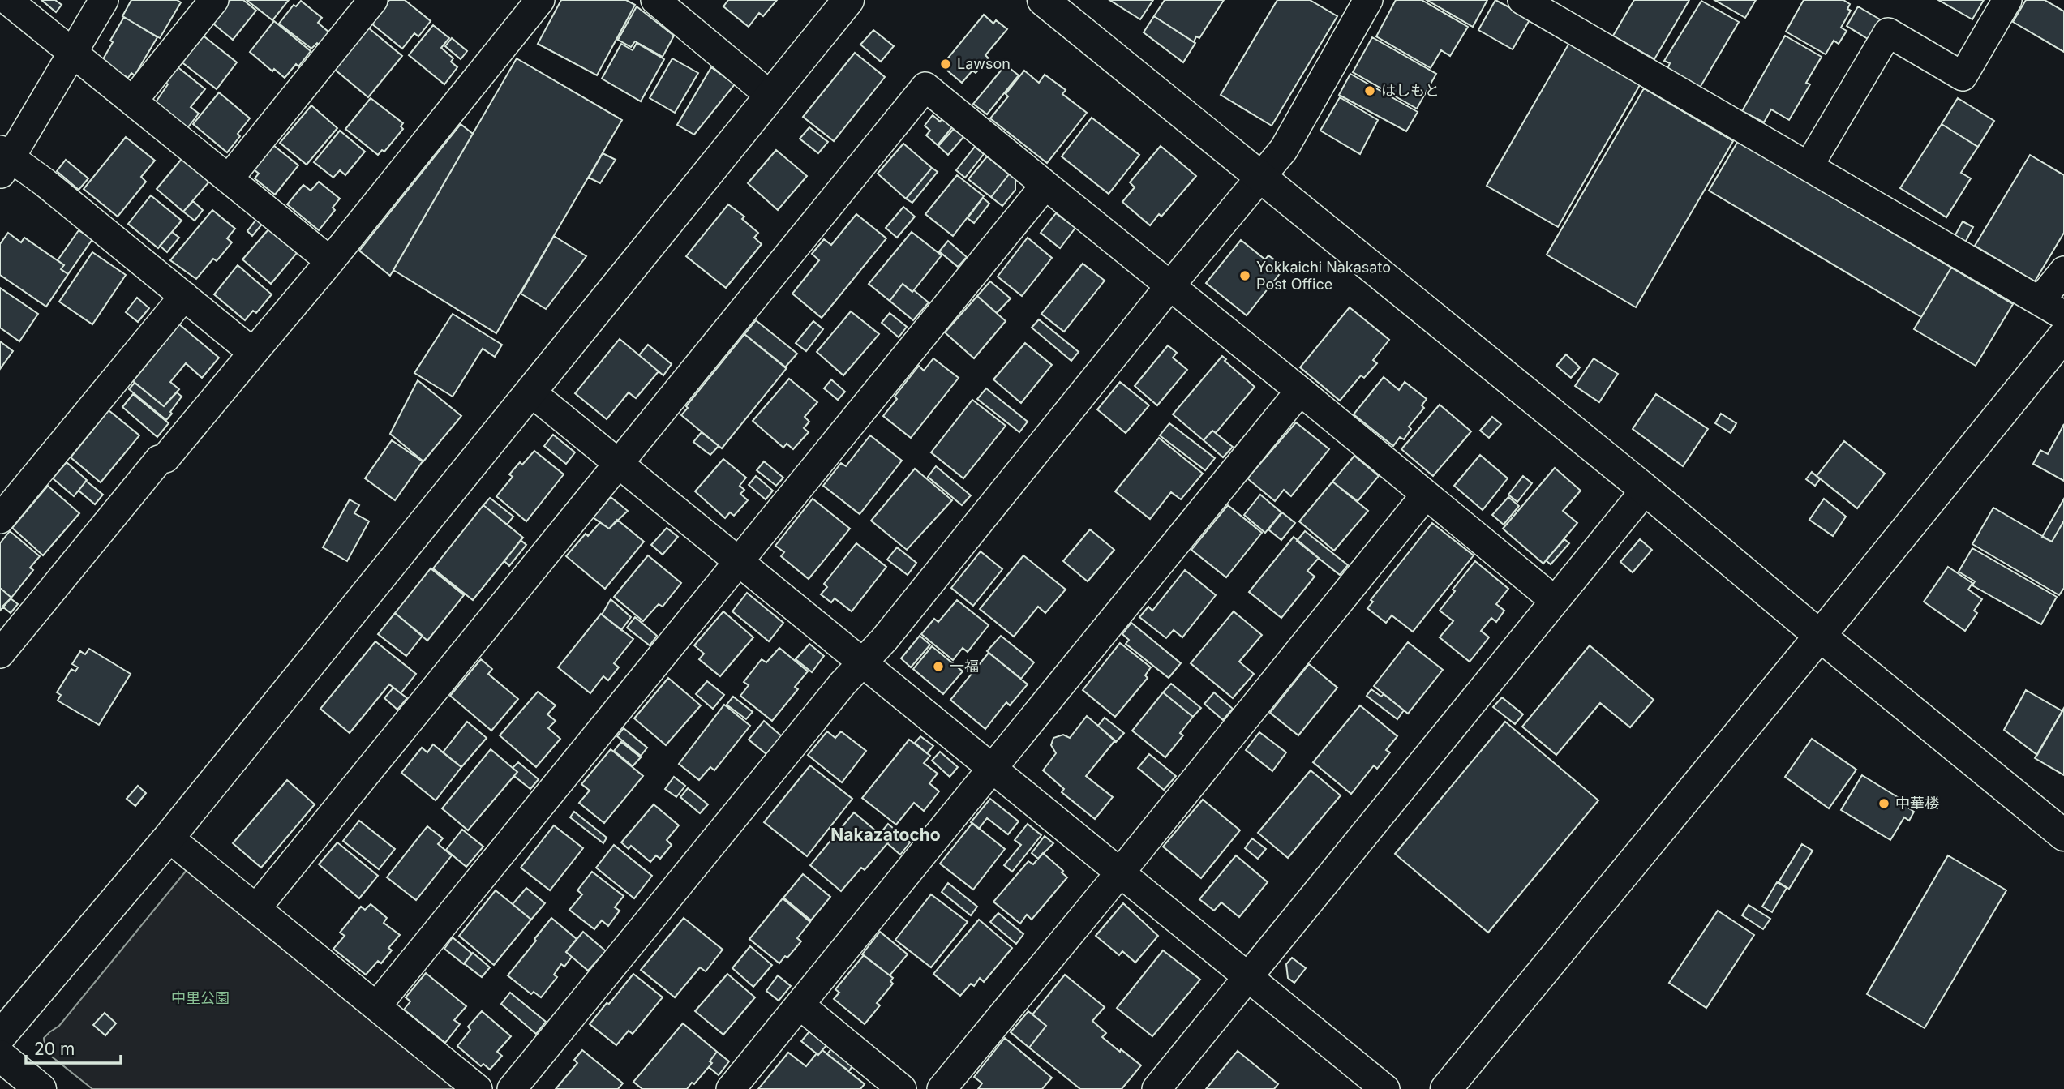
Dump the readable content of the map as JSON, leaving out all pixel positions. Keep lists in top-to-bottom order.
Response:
{
  "districts": ["Nakazatocho"],
  "parks": ["中里公園"],
  "places": [
    "Lawson",
    "はしもと",
    "Yokkaichi Nakasato Post Office",
    "一福",
    "中華楼"
  ],
  "scale_bar": "20 m"
}
